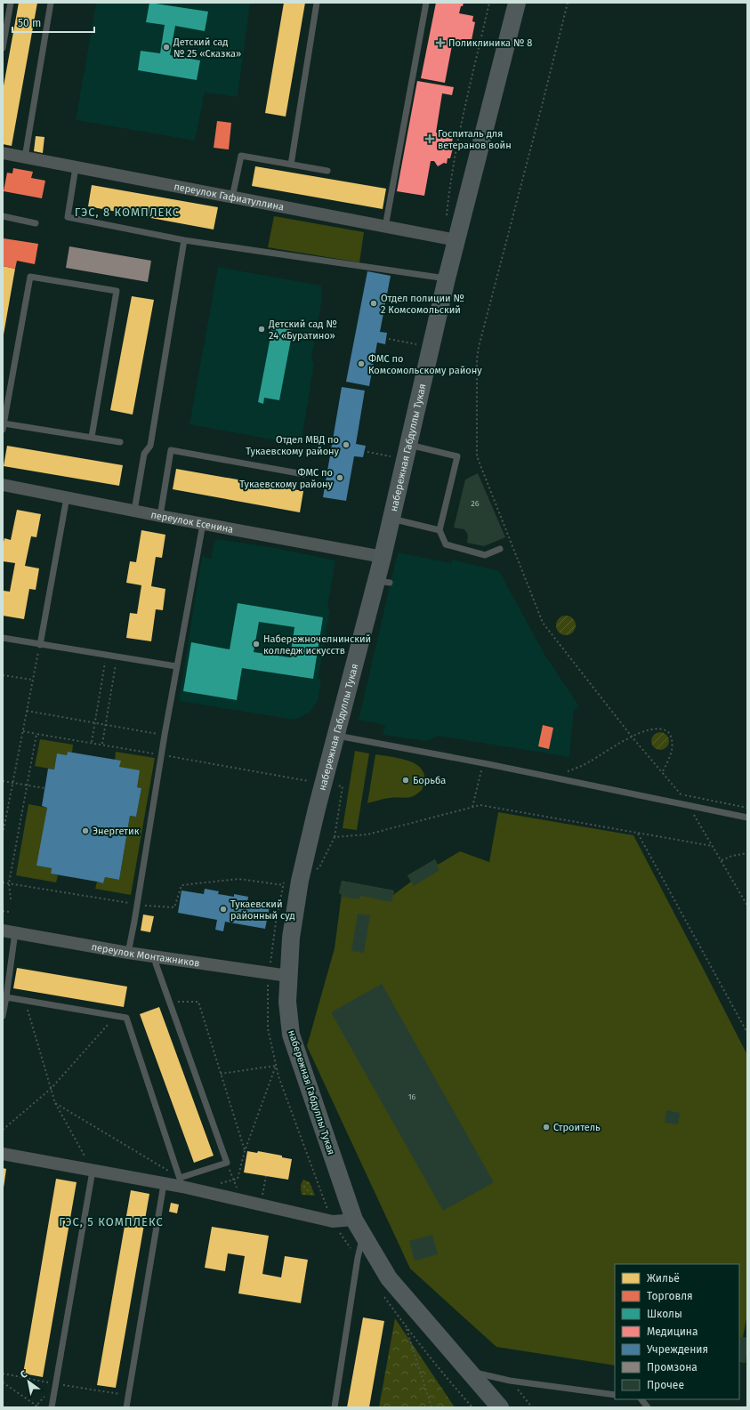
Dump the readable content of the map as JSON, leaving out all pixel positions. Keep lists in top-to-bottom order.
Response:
{
  "streets": {
    "main road": ["набережная Габдуллы Тукая"],
    "street": ["переулок Гафиатуллина", "переулок Есенина", "переулок Монтажников"]
  },
  "crossings": [
    ["переулок Гафиатуллина", "набережная Габдуллы Тукая"],
    ["набережная Габдуллы Тукая", "переулок Есенина"],
    ["набережная Габдуллы Тукая", "переулок Монтажников"]
  ],
  "districts": ["ГЭС, 8 КОМПЛЕКС", "ГЭС, 5 КОМПЛЕКС"],
  "places": {
    "health": ["Поликлиника № 8", "Госпиталь для ветеранов войн"],
    "other": [
      "Детский сад № 25 «Сказка»",
      "Отдел полиции № 2 Комсомольский",
      "Детский сад № 24 «Буратино»",
      "ФМС по Комсомольскому району",
      "Отдел МВД по Тукаевскому району",
      "ФМС по Тукаевскому району",
      "Набережночелнинский колледж искусств",
      "Борьба",
      "Энергетик",
      "Тукаевский районный суд",
      "Строитель"
    ]
  },
  "house_numbers": ["26", "16"],
  "legend": [
    "Жильё",
    "Торговля",
    "Школы",
    "Медицина",
    "Учреждения",
    "Промзона",
    "Прочее"
  ],
  "scale_bar": "50 m",
  "north": "top left"
}
